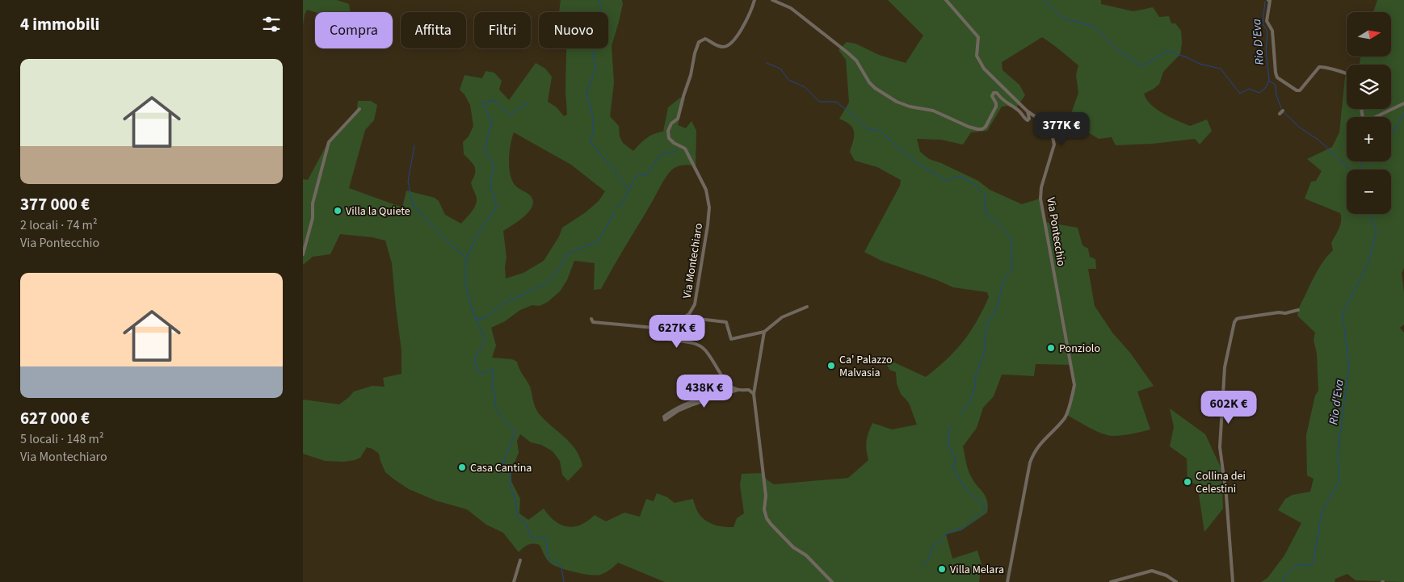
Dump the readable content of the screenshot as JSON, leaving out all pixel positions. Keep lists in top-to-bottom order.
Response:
{
  "streets": {
    "street": ["Via Pontecchio", "Via Montechiaro"]
  },
  "water": ["Rio D'Eva", "Rio d'Eva"],
  "places": [
    "Villa la Quiete",
    "Ponziolo",
    "Ca' Palazzo Malvasia",
    "Casa Cantina",
    "Collina dei Celestini",
    "Villa Melara"
  ],
  "north": "right",
  "page": {
    "heading": "4 immobili",
    "map_buttons": ["+", "−"],
    "chip": [
      "Compra",
      "Affitta",
      "Filtri",
      "Nuovo"
    ],
    "list": [
      {
        "name": "377 000 €",
        "note": "2 locali · 74 m² · Via Pontecchio"
      },
      {
        "name": "627 000 €",
        "note": "5 locali · 148 m² · Via Montechiaro"
      }
    ],
    "price": [
      "377K €",
      "627K €",
      "438K €",
      "602K €"
    ]
  }
}
